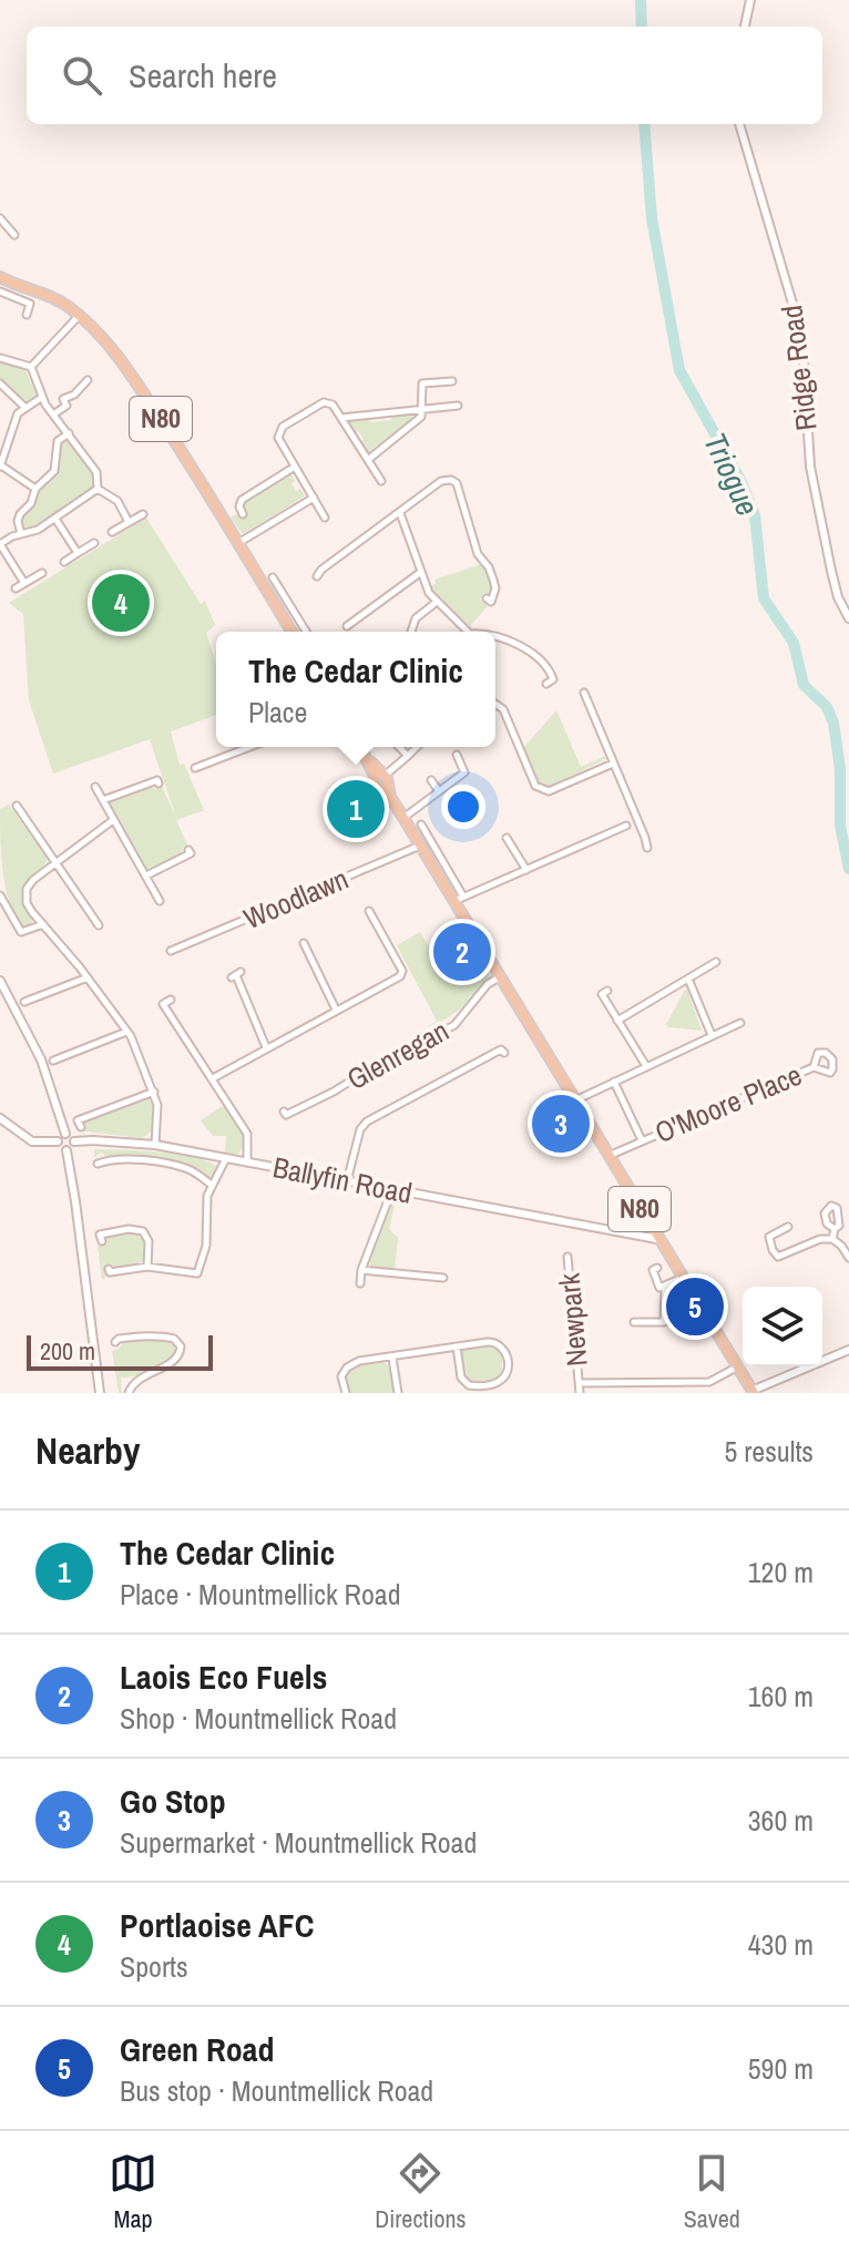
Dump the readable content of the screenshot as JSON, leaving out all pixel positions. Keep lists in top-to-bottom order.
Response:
{
  "streets": {
    "main road": ["N80"],
    "street": [
      "Ridge Road",
      "Woodlawn",
      "Glenregan",
      "O'Moore Place",
      "Ballyfin Road",
      "Newpark"
    ]
  },
  "crossings": [
    ["N80", "Woodlawn"],
    ["N80", "Glenregan"],
    ["N80", "O'Moore Place"],
    ["N80", "Ballyfin Road"],
    ["N80", "Newpark"]
  ],
  "water": ["Triogue"],
  "scale_bar": "200 m",
  "page": {
    "search": "Search here",
    "pins": [
      "4",
      "1",
      "2",
      "3",
      "5"
    ],
    "popup": ["The Cedar Clinic", "Place"],
    "scale": "200 m",
    "heading": ["Nearby", "5 results"],
    "list": [
      {
        "mark": "1",
        "name": "The Cedar Clinic",
        "note": "Place · Mountmellick Road",
        "value": "120 m"
      },
      {
        "mark": "2",
        "name": "Laois Eco Fuels",
        "note": "Shop · Mountmellick Road",
        "value": "160 m"
      },
      {
        "mark": "3",
        "name": "Go Stop",
        "note": "Supermarket · Mountmellick Road",
        "value": "360 m"
      },
      {
        "mark": "4",
        "name": "Portlaoise AFC",
        "note": "Sports",
        "value": "430 m"
      },
      {
        "mark": "5",
        "name": "Green Road",
        "note": "Bus stop · Mountmellick Road",
        "value": "590 m"
      }
    ],
    "nav": ["Map", "Directions", "Saved"]
  }
}
